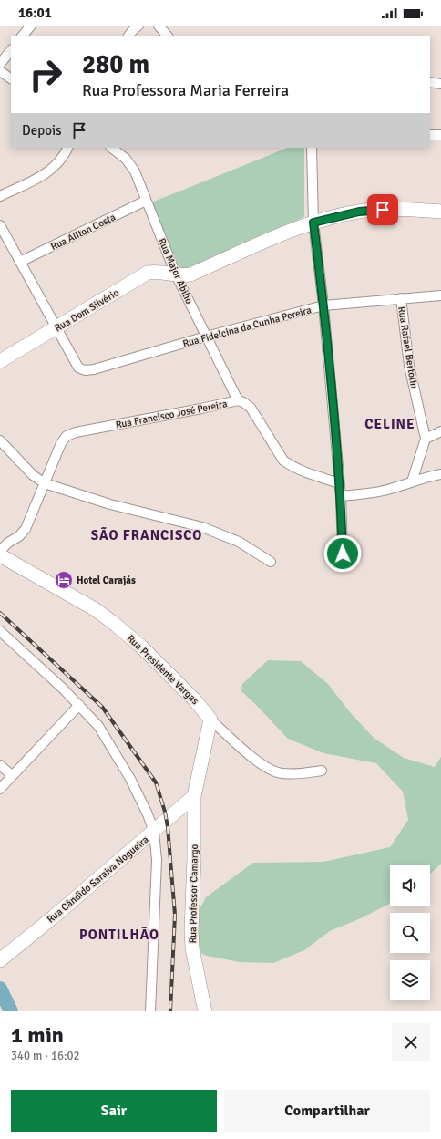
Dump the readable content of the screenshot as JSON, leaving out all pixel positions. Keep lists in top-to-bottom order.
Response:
{
  "streets": {
    "street": [
      "Rua Aliton Costa",
      "Rua Major Abilio",
      "Rua Dom Silvério",
      "Rua Fidelcina da Cunha Pereira",
      "Rua Rafael Bertolin",
      "Rua Francisco José Pereira",
      "Rua Presidente Vargas",
      "Rua Cândido Saraiva Nogueira",
      "Rua Professor Camargo"
    ]
  },
  "crossings": [
    ["Rua Aliton Costa", "Rua Major Abilio"],
    ["Rua Major Abilio", "Rua Dom Silvério"],
    ["Rua Major Abilio", "Rua Fidelcina da Cunha Pereira"],
    ["Rua Major Abilio", "Rua Francisco José Pereira"],
    ["Rua Dom Silvério", "Rua Fidelcina da Cunha Pereira"],
    ["Rua Fidelcina da Cunha Pereira", "Rua Rafael Bertolin"],
    ["Rua Presidente Vargas", "Rua Professor Camargo"],
    ["Rua Cândido Saraiva Nogueira", "Rua Professor Camargo"]
  ],
  "districts": ["CELINE", "SÃO FRANCISCO", "PONTILHÃO"],
  "places": {
    "hotel": ["Hotel Carajás"]
  },
  "page": {
    "status": "16:01",
    "turn": ["280 m", "Rua Professora Maria Ferreira"],
    "then": "Depois",
    "heading": ["1 min", "340 m · 16:02"],
    "buttons": ["Sair", "Compartilhar"]
  }
}
